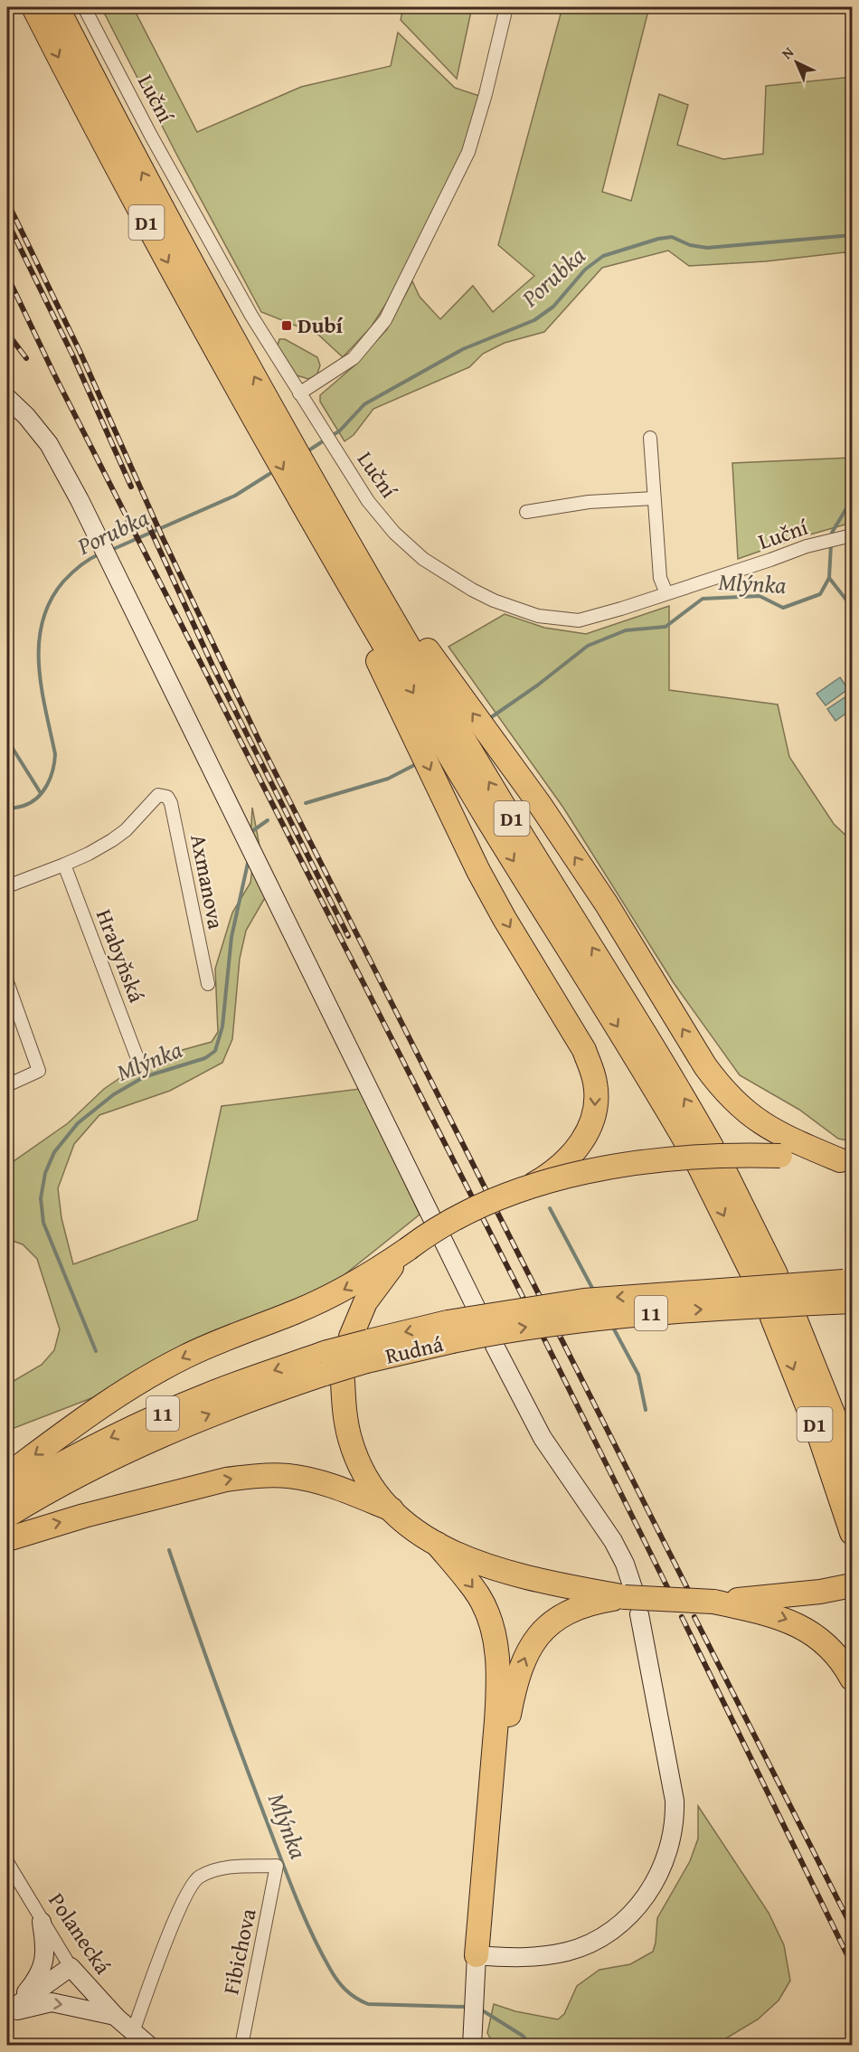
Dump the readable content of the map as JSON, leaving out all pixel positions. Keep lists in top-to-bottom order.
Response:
{
  "streets": {
    "highway": ["D1", "11", "Rudná"],
    "street": [
      "Luční",
      "Axmanova",
      "Hrabyňská",
      "Polanecká",
      "Fibichova"
    ]
  },
  "crossings": [
    ["Axmanova", "Hrabyňská"],
    ["Polanecká", "Fibichova"]
  ],
  "water": ["Porubka", "Mlýnka"],
  "places": {
    "transit": ["Dubí"]
  },
  "north": "top left"
}
